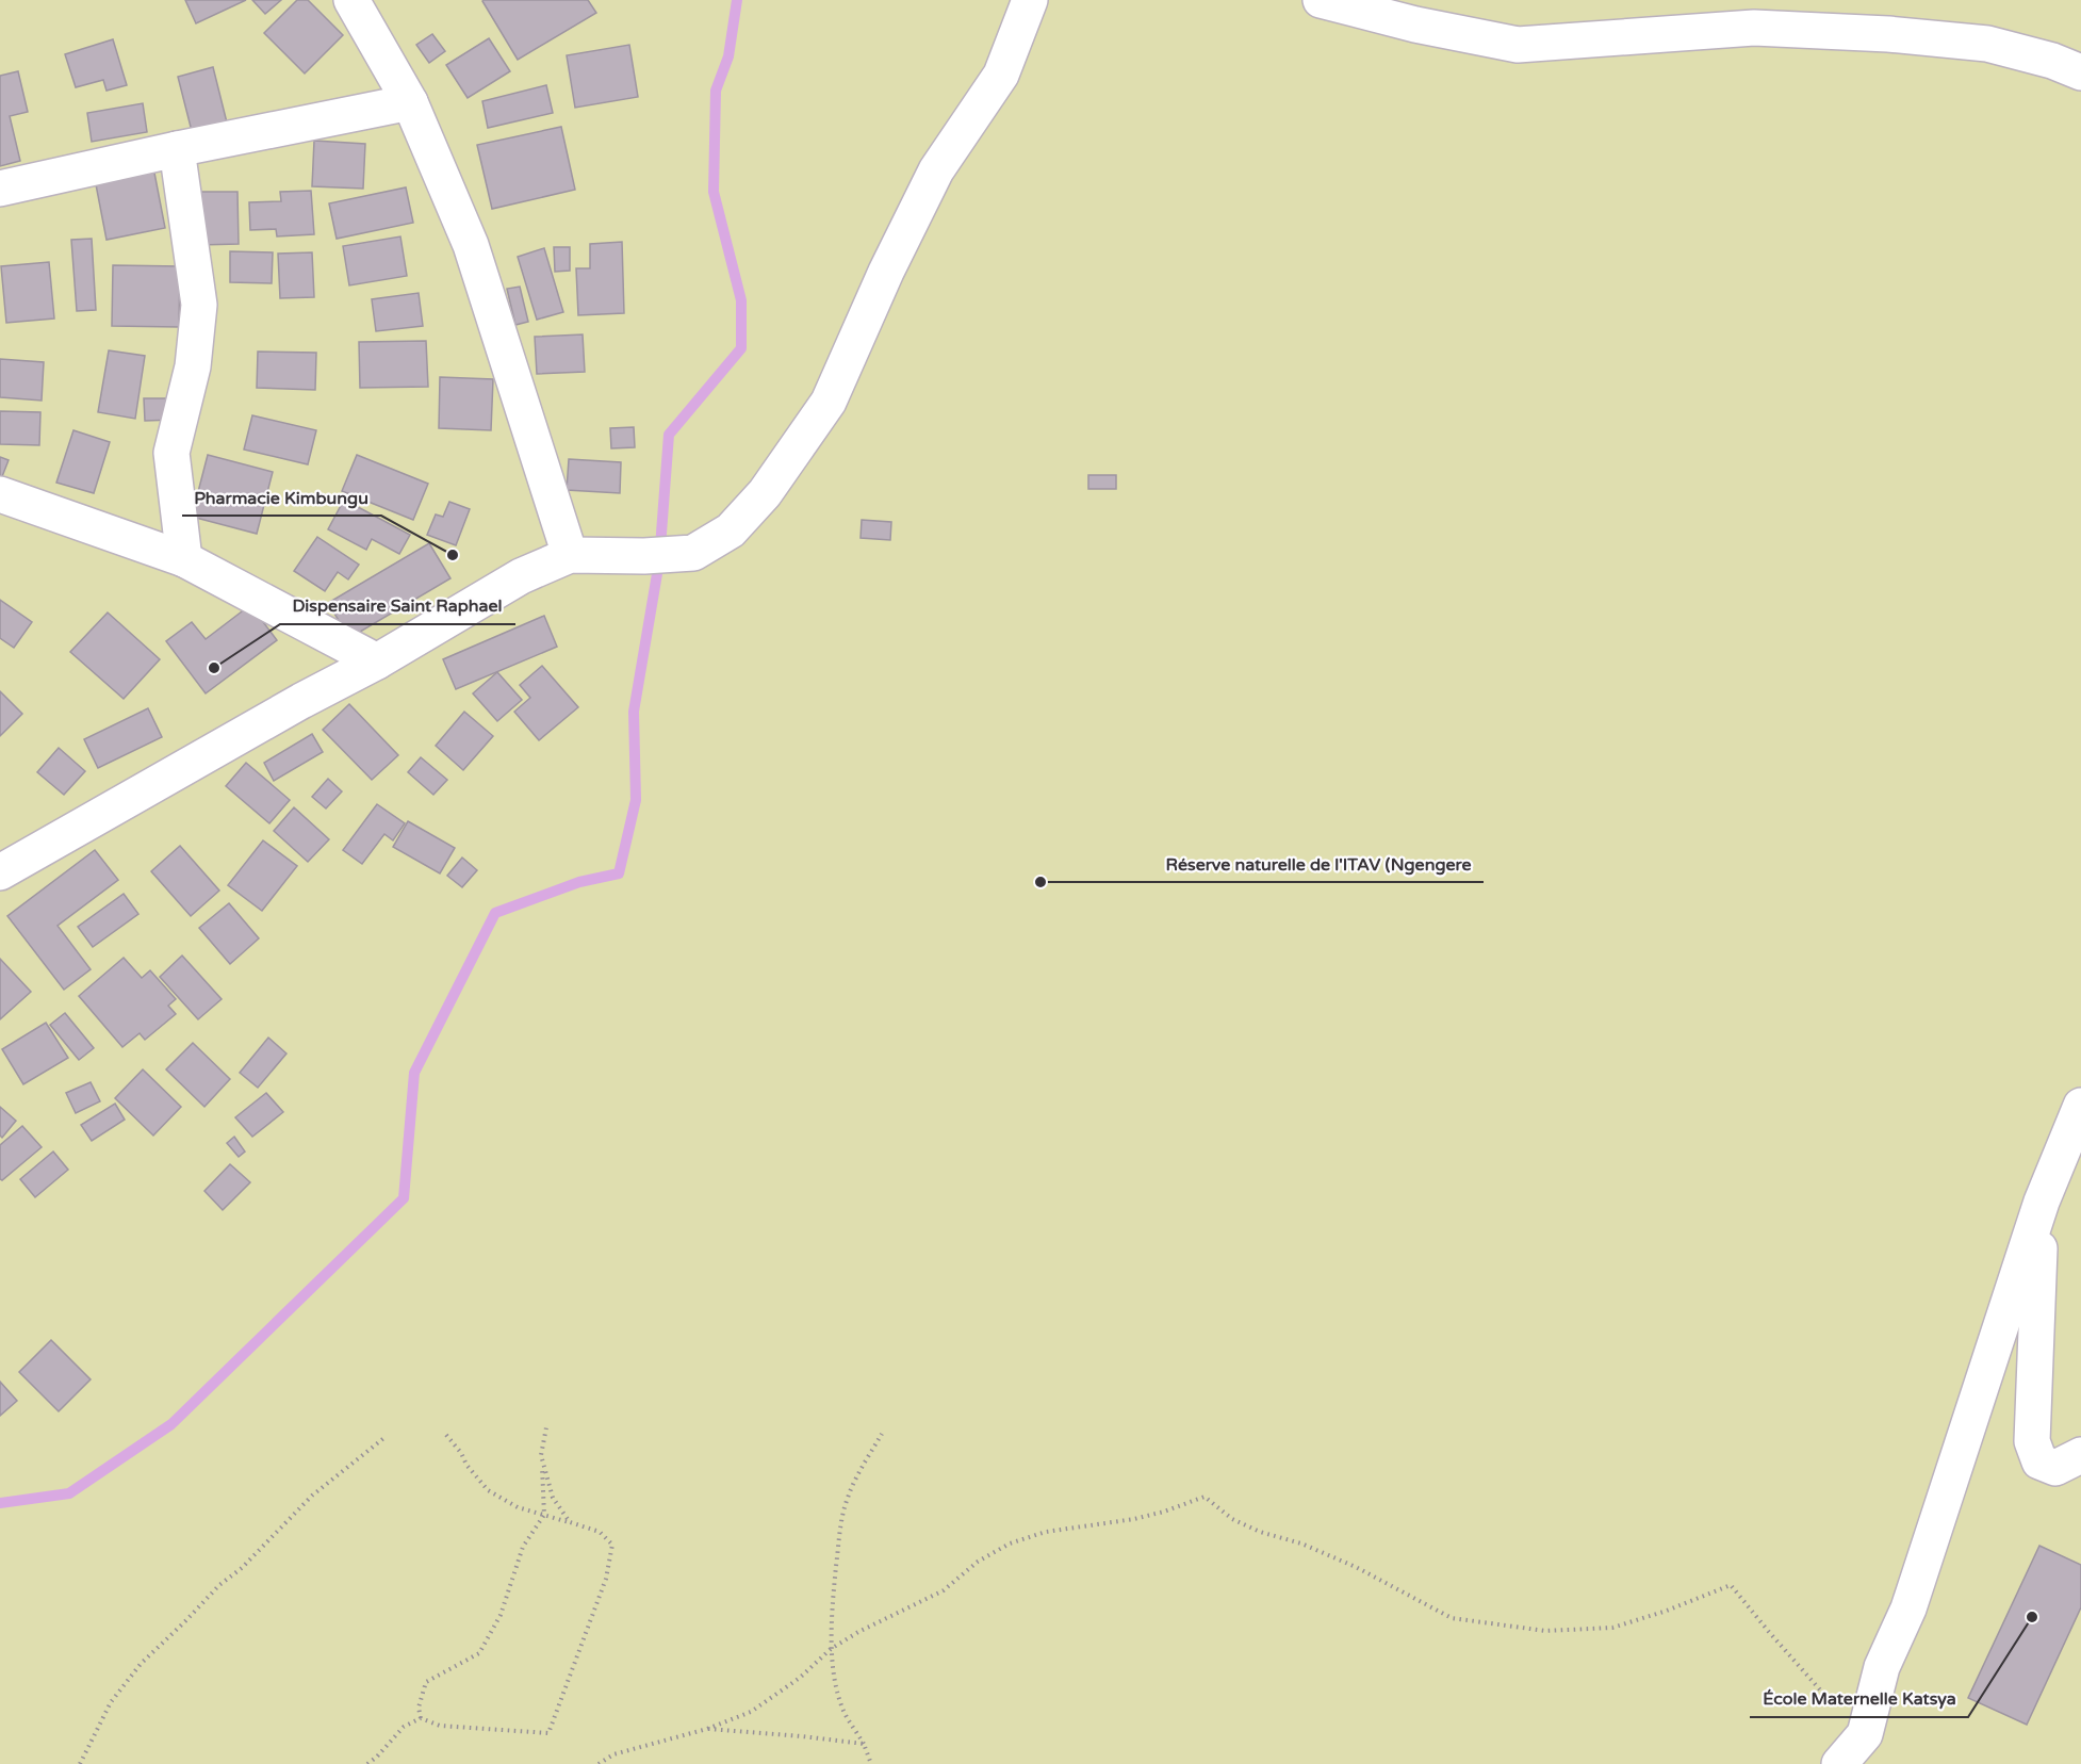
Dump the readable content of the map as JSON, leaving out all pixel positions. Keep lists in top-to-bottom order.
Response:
{
  "places": [
    "Pharmacie Kimbungu",
    "Dispensaire Saint Raphael",
    "Réserve naturelle de l'ITAV (Ngengere",
    "École Maternelle Katsya"
  ]
}
